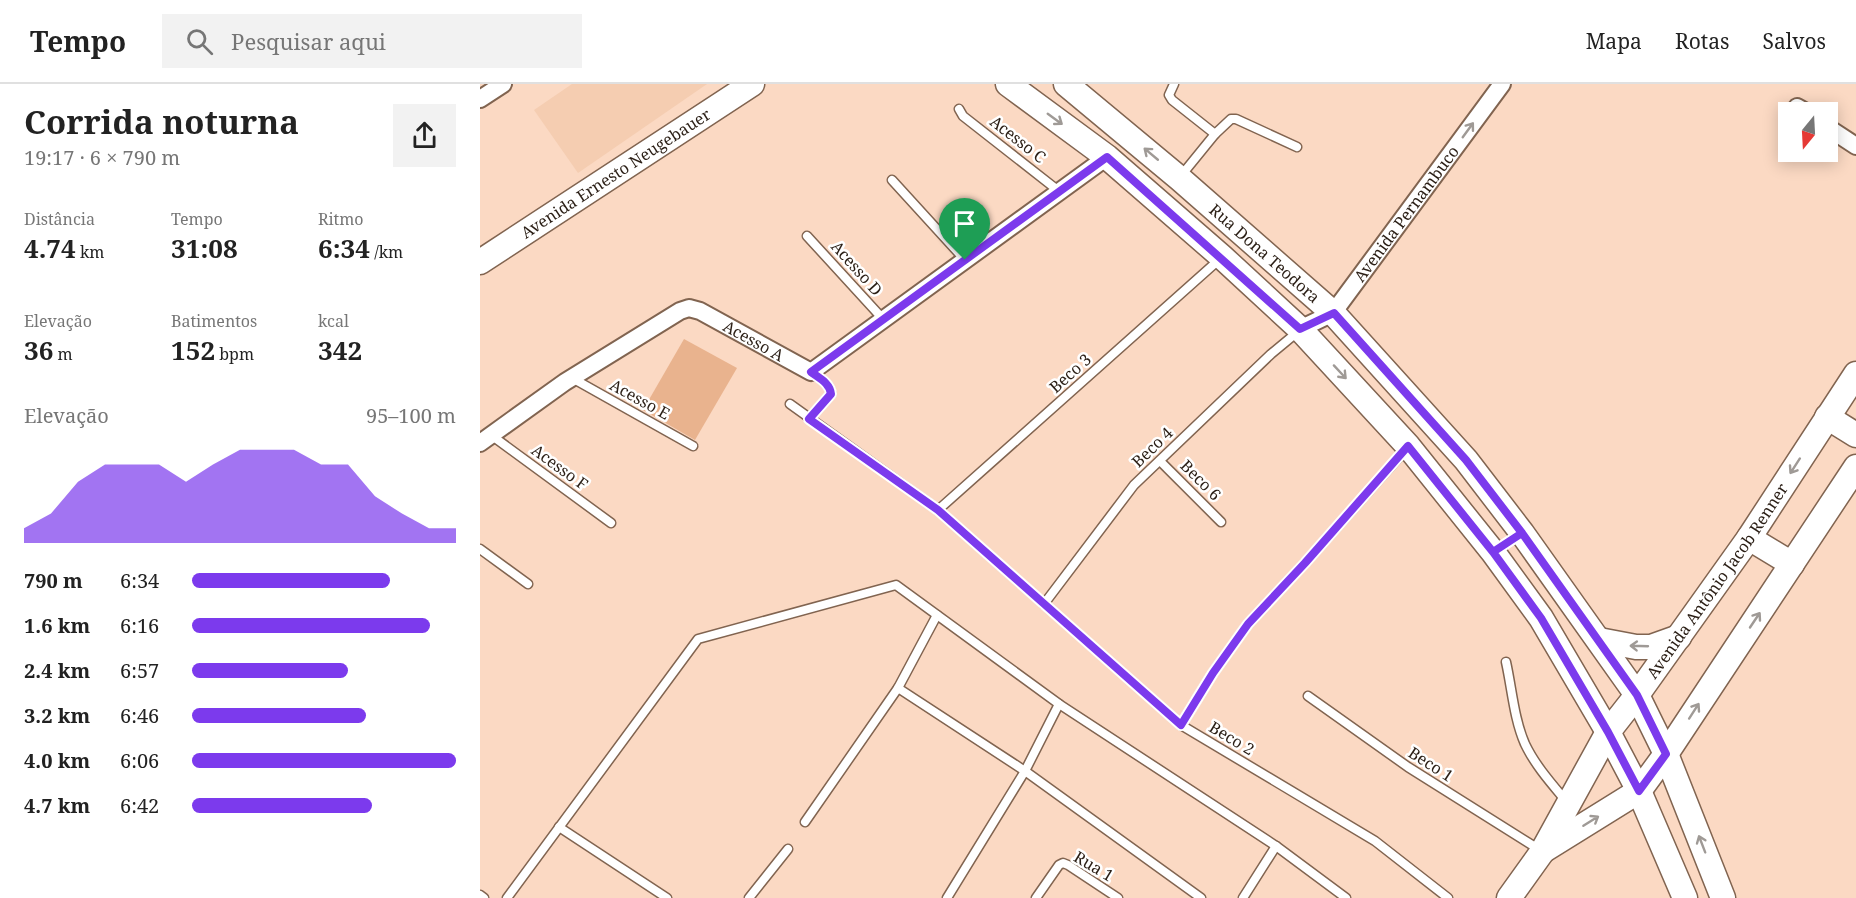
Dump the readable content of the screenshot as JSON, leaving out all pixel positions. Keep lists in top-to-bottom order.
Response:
{
  "streets": {
    "main road": ["Avenida Ernesto Neugebauer", "Rua Dona Teodora", "Avenida Antônio Jacob Renner"],
    "street": ["Avenida Pernambuco", "Acesso A"],
    "lane": [
      "Acesso C",
      "Acesso D",
      "Beco 3",
      "Acesso E",
      "Beco 4",
      "Acesso F",
      "Beco 6",
      "Beco 2",
      "Beco 1",
      "Rua 1"
    ]
  },
  "crossings": [
    ["Avenida Pernambuco", "Rua Dona Teodora"],
    ["Avenida Pernambuco", "Beco 4"],
    ["Rua Dona Teodora", "Beco 3"],
    ["Rua Dona Teodora", "Beco 4"],
    ["Rua Dona Teodora", "Avenida Antônio Jacob Renner"],
    ["Acesso A", "Acesso E"],
    ["Acesso A", "Acesso F"],
    ["Beco 3", "Beco 2"],
    ["Beco 4", "Beco 6"],
    ["Beco 4", "Beco 2"],
    ["Avenida Antônio Jacob Renner", "Beco 1"]
  ],
  "one_way": ["Avenida Pernambuco"],
  "north": "bottom",
  "page": {
    "header": "Tempo",
    "search": "Pesquisar aqui",
    "nav": ["Mapa", "Rotas", "Salvos"],
    "heading": ["Corrida noturna", "19:17 · 6 × 790 m"],
    "stats": [
      ["Distância", "4.74 km"],
      ["Tempo", "31:08"],
      ["Ritmo", "6:34 /km"],
      ["Elevação", "36 m"],
      ["Batimentos", "152 bpm"],
      ["kcal", "342"]
    ],
    "chart": ["Elevação", "95–100 m"],
    "list": [
      {
        "name": "790 m",
        "note": "6:34"
      },
      {
        "name": "1.6 km",
        "note": "6:16"
      },
      {
        "name": "2.4 km",
        "note": "6:57"
      },
      {
        "name": "3.2 km",
        "note": "6:46"
      },
      {
        "name": "4.0 km",
        "note": "6:06"
      },
      {
        "name": "4.7 km",
        "note": "6:42"
      }
    ]
  }
}
